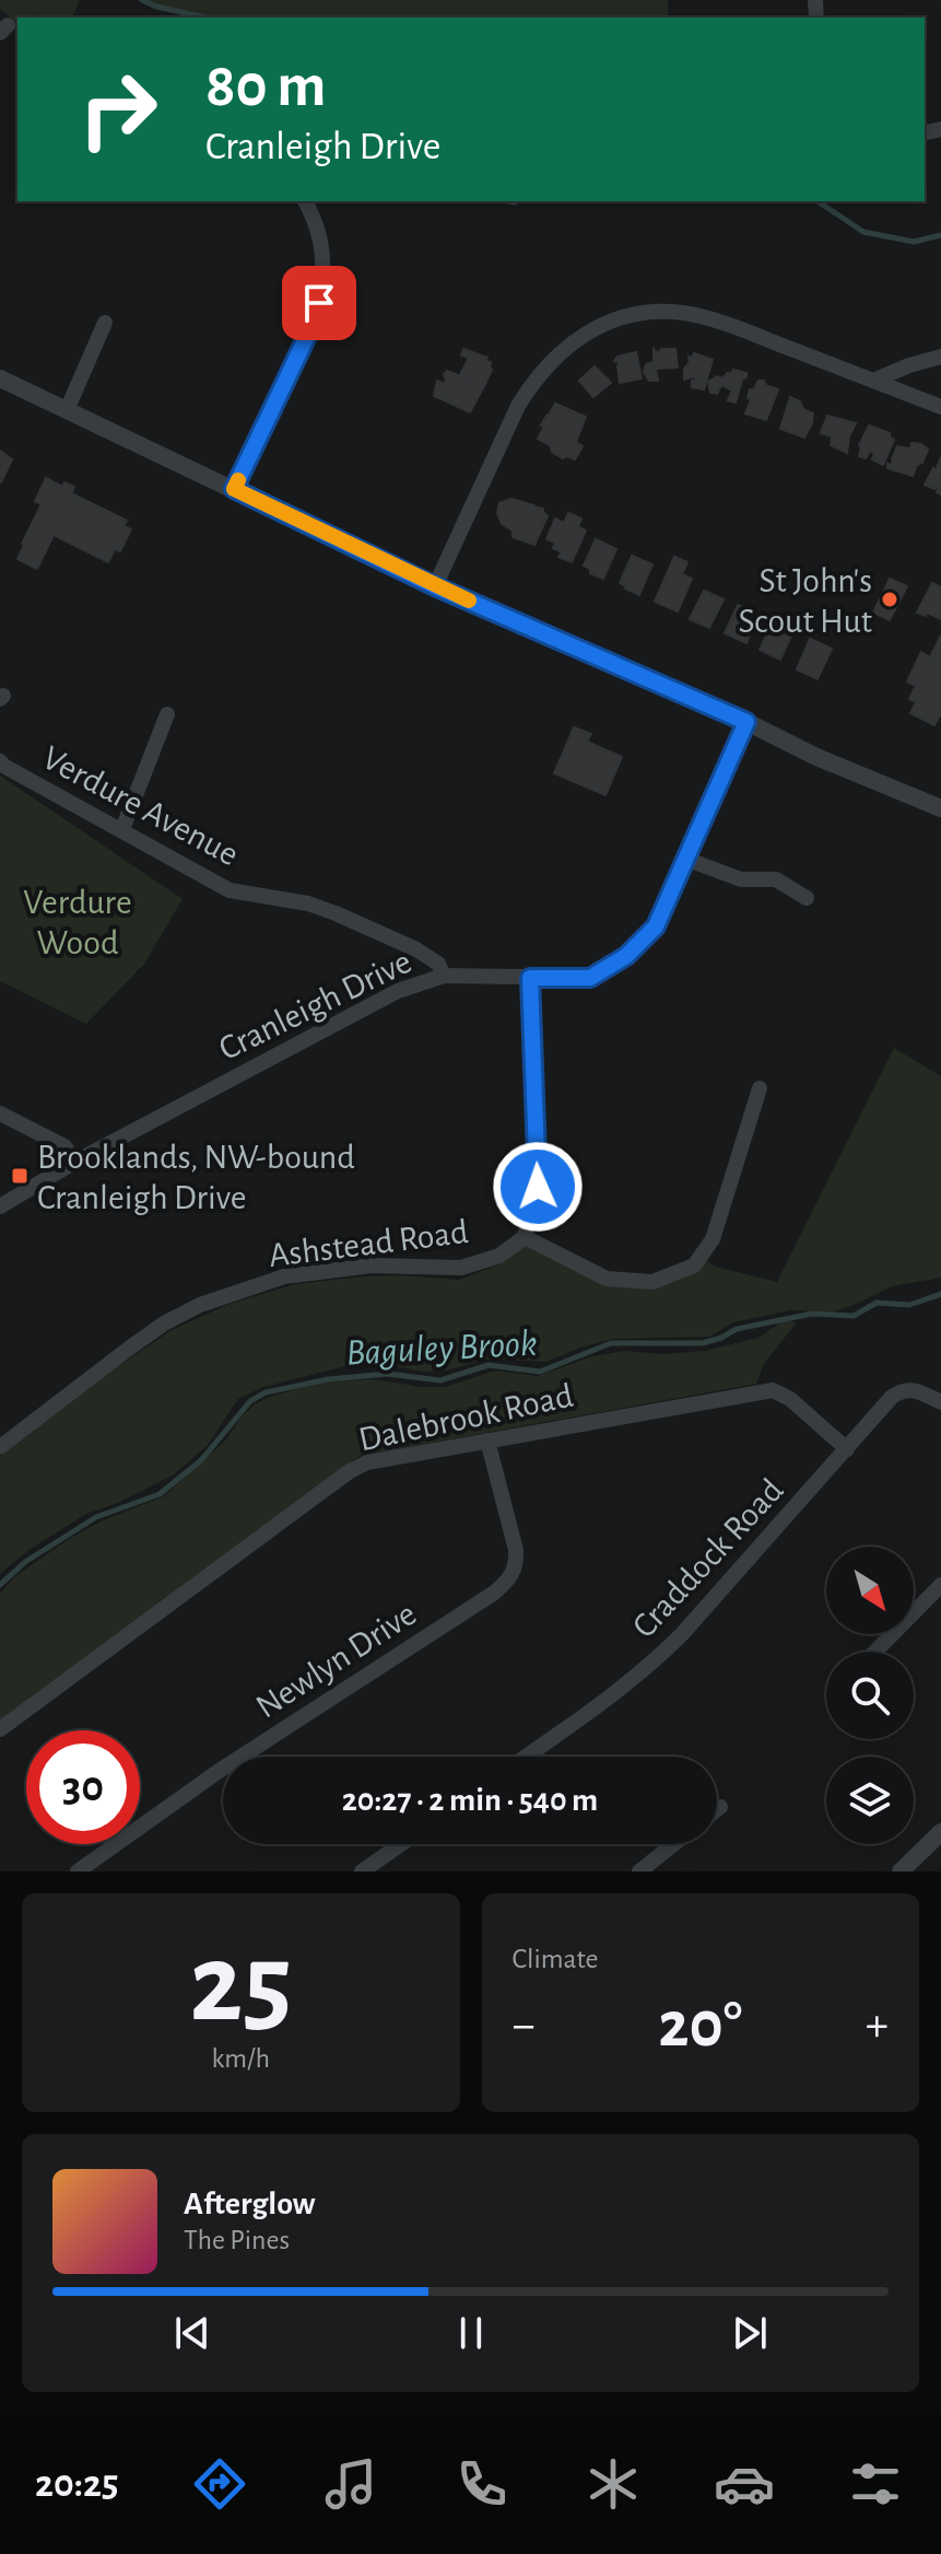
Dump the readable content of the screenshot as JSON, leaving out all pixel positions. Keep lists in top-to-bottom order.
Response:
{
  "streets": {
    "street": [
      "Verdure Avenue",
      "Cranleigh Drive",
      "Ashstead Road",
      "Dalebrook Road",
      "Craddock Road",
      "Newlyn Drive"
    ]
  },
  "crossings": [
    ["Verdure Avenue", "Cranleigh Drive"],
    ["Dalebrook Road", "Craddock Road"],
    ["Dalebrook Road", "Newlyn Drive"]
  ],
  "water": ["Baguley Brook"],
  "parks": ["Verdure Wood"],
  "places": {
    "other": ["St John's Scout Hut"],
    "transit": ["Brooklands, NW-bound Cranleigh Drive"]
  },
  "north": "bottom right",
  "page": {
    "turn": ["80 m", "Cranleigh Drive"],
    "limit": "30",
    "trip": "20:27 · 2 min · 540 m",
    "tile": [
      ["25", "km/h"],
      "Climate"
    ],
    "heat": ["−", "20°", "+"],
    "song": ["Afterglow", "The Pines"],
    "tabs": "20:25"
  }
}
